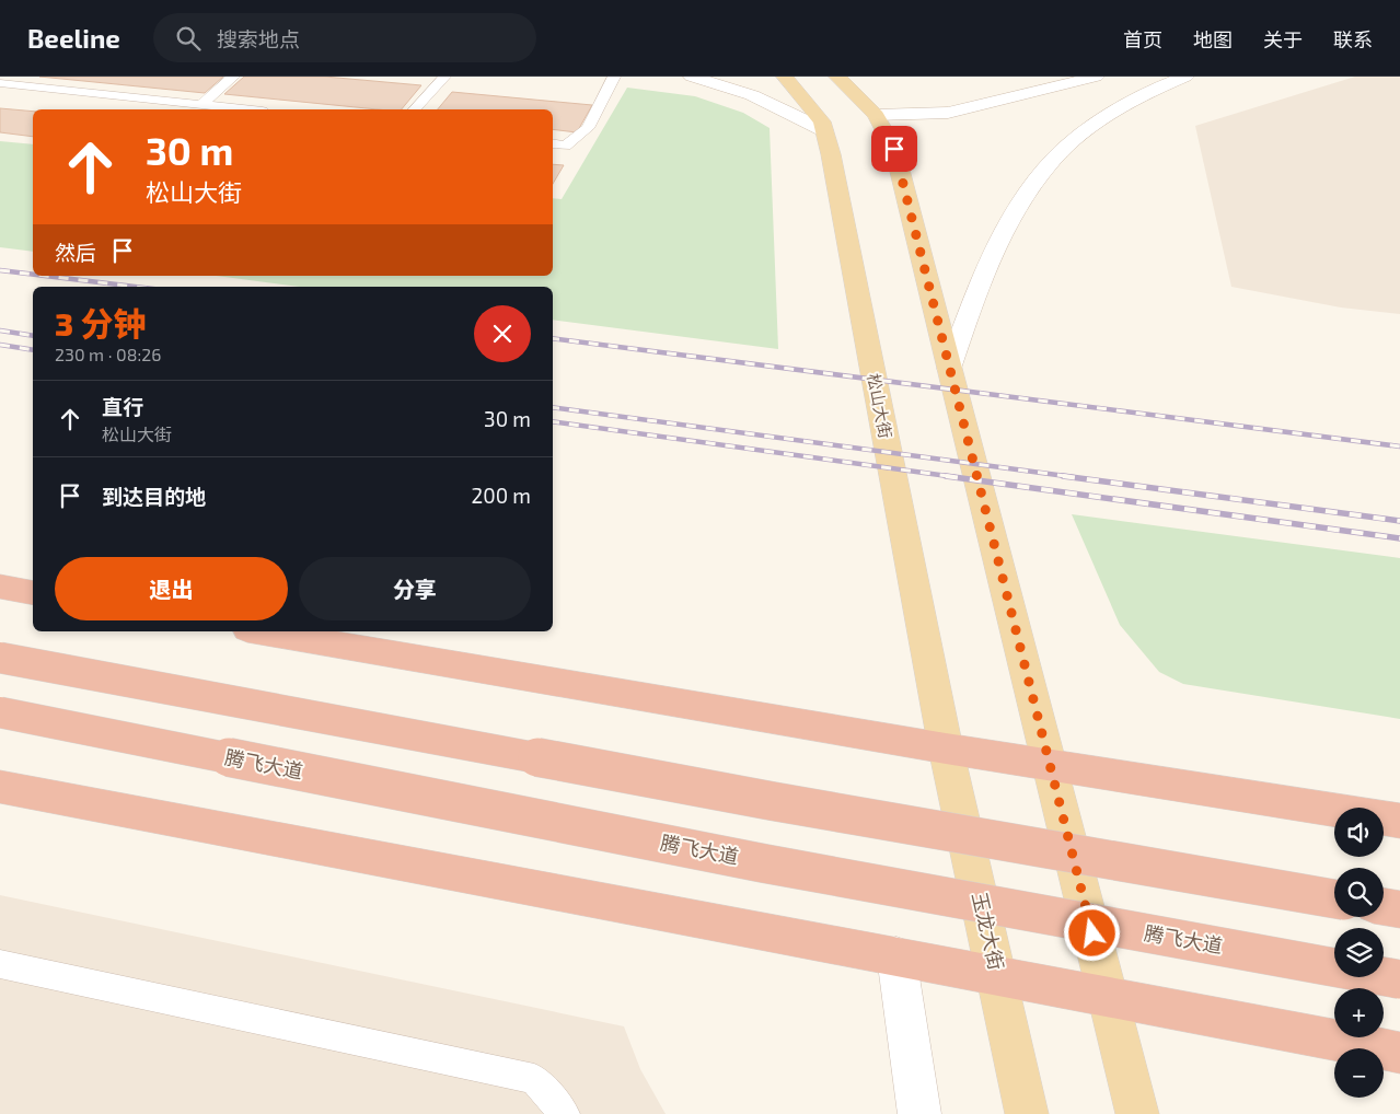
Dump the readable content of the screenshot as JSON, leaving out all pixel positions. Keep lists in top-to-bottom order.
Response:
{
  "streets": {
    "highway": ["腾飞大道"],
    "main road": ["松山大街", "玉龙大街"]
  },
  "crossings": [
    ["松山大街", "玉龙大街"]
  ],
  "page": {
    "header": "Beeline",
    "search": "搜索地点",
    "nav": [
      "首页",
      "地图",
      "关于",
      "联系"
    ],
    "turn": ["30 m", "松山大街"],
    "then": "然后",
    "heading": ["3 分钟", "230 m · 08:26"],
    "list": [
      {
        "name": "直行",
        "note": "松山大街",
        "value": "30 m"
      },
      {
        "name": "到达目的地",
        "value": "200 m"
      }
    ],
    "buttons": ["退出", "分享"],
    "map_buttons": ["+", "−"]
  }
}
